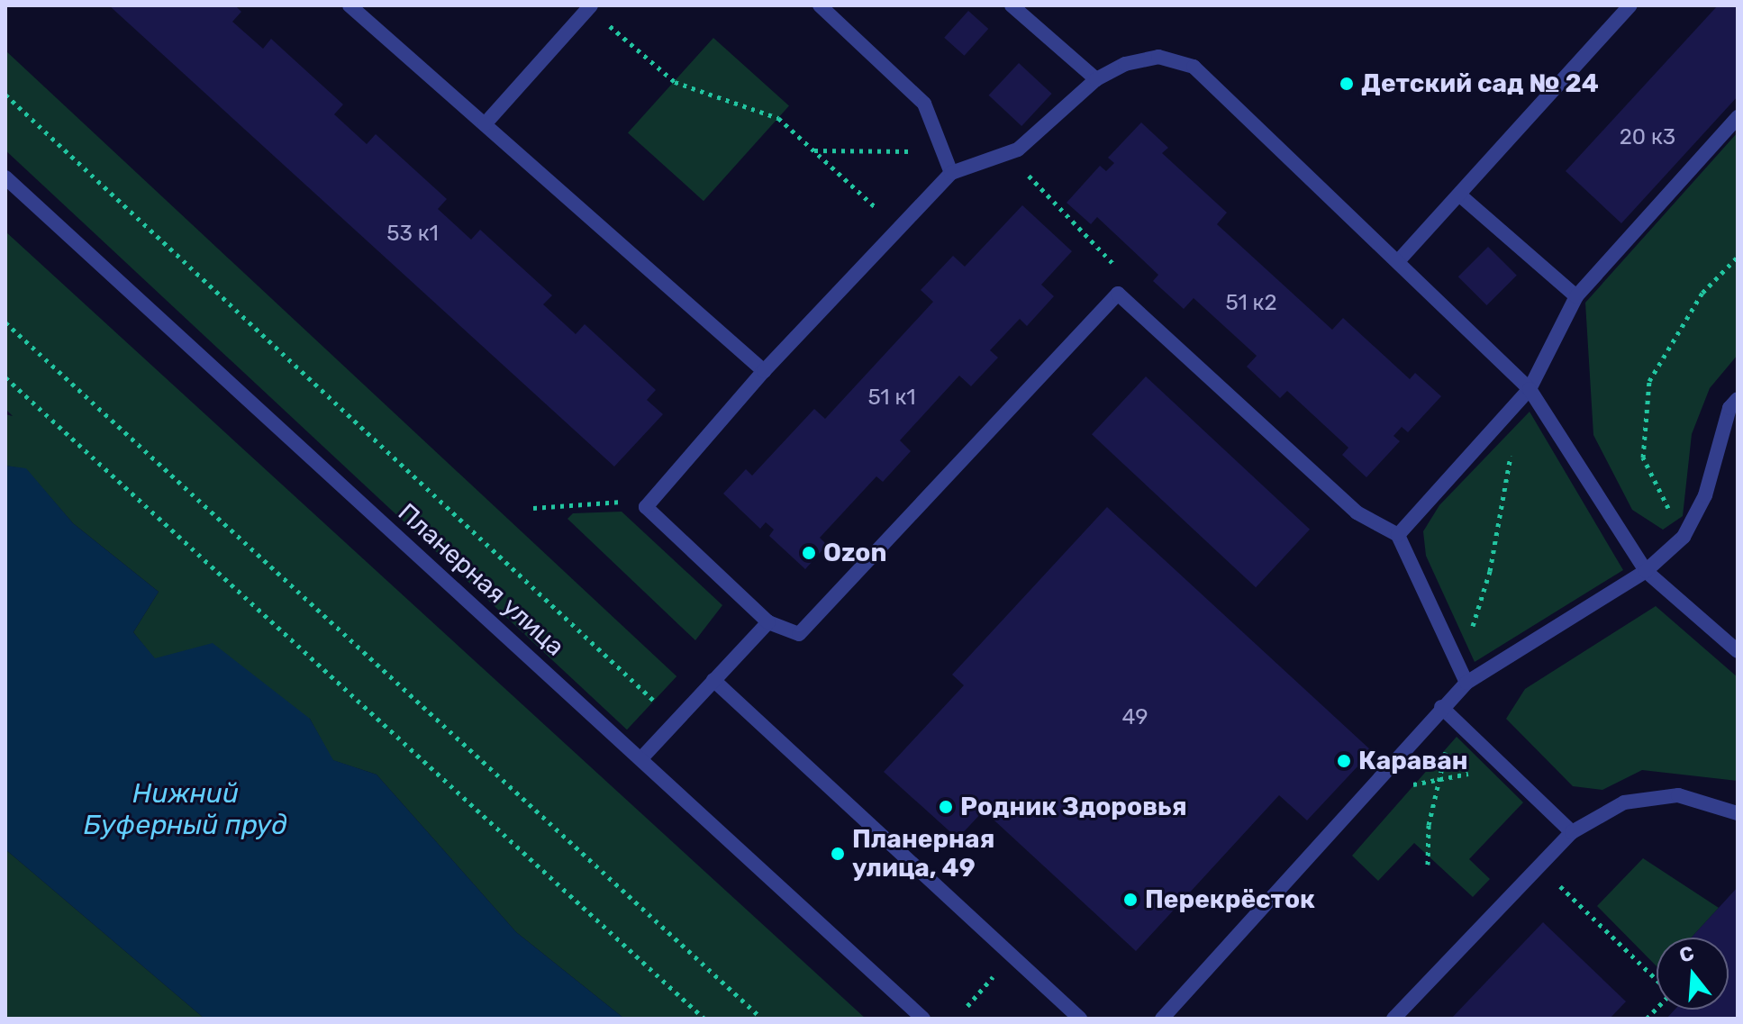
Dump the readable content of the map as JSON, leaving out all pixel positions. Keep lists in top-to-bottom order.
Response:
{
  "streets": {
    "street": ["Планерная улица"]
  },
  "water": ["Нижний Буферный пруд"],
  "places": [
    "Детский сад № 24",
    "Ozon",
    "Караван",
    "Родник Здоровья",
    "Планерная улица, 49",
    "Перекрёсток"
  ],
  "house_numbers": [
    "20 к3",
    "53 к1",
    "51 к2",
    "51 к1",
    "49"
  ],
  "north": "top"
}
